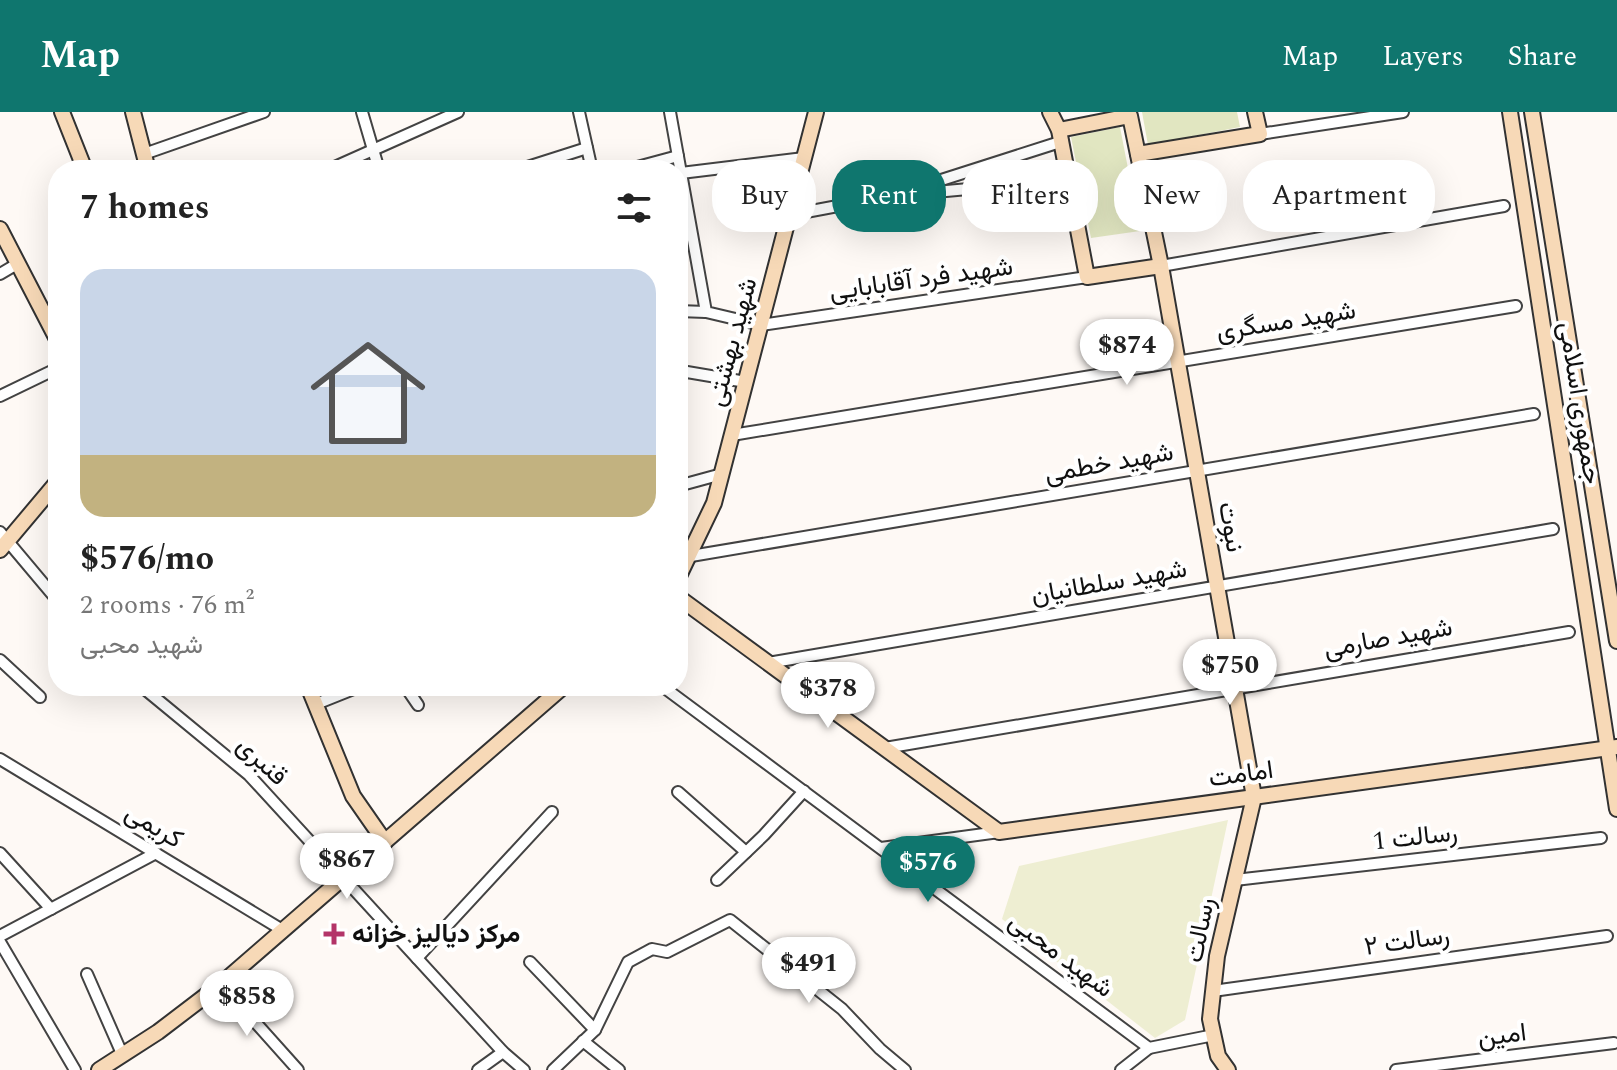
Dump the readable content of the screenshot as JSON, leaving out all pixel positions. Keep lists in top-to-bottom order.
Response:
{
  "streets": {
    "street": [
      "شهید فرد آقابابایی",
      "شهید مسگری",
      "شهید بهشتی",
      "جمهوری اسلامی",
      "شهید خطمی",
      "نبوت",
      "شهید سلطانیان",
      "شهید صارمی",
      "قنبری",
      "امامت",
      "کریمی",
      "رسالت 1",
      "رسالت",
      "رسالت ۲",
      "شهید محبی",
      "امین"
    ]
  },
  "crossings": [
    ["شهید فرد آقابابایی", "شهید بهشتی"],
    ["شهید مسگری", "شهید بهشتی"],
    ["شهید مسگری", "نبوت"],
    ["شهید بهشتی", "شهید خطمی"],
    ["جمهوری اسلامی", "امامت"],
    ["شهید خطمی", "نبوت"],
    ["نبوت", "شهید سلطانیان"],
    ["نبوت", "شهید صارمی"],
    ["نبوت", "امامت"],
    ["نبوت", "رسالت"],
    ["امامت", "رسالت"],
    ["امامت", "شهید محبی"],
    ["رسالت 1", "رسالت"],
    ["رسالت", "رسالت ۲"]
  ],
  "places": {
    "health": ["مرکز دیالیز خزانه"]
  },
  "page": {
    "header": "Map",
    "nav": ["Map", "Layers", "Share"],
    "chip": [
      "Buy",
      "Rent",
      "Filters",
      "New",
      "Apartment"
    ],
    "heading": "7 homes",
    "list": [
      {
        "name": "$576/mo",
        "note": "2 rooms · 76 m² · شهید محبی"
      }
    ],
    "price": [
      "$874",
      "$750",
      "$378",
      "$867",
      "$576",
      "$491",
      "$858"
    ]
  }
}
